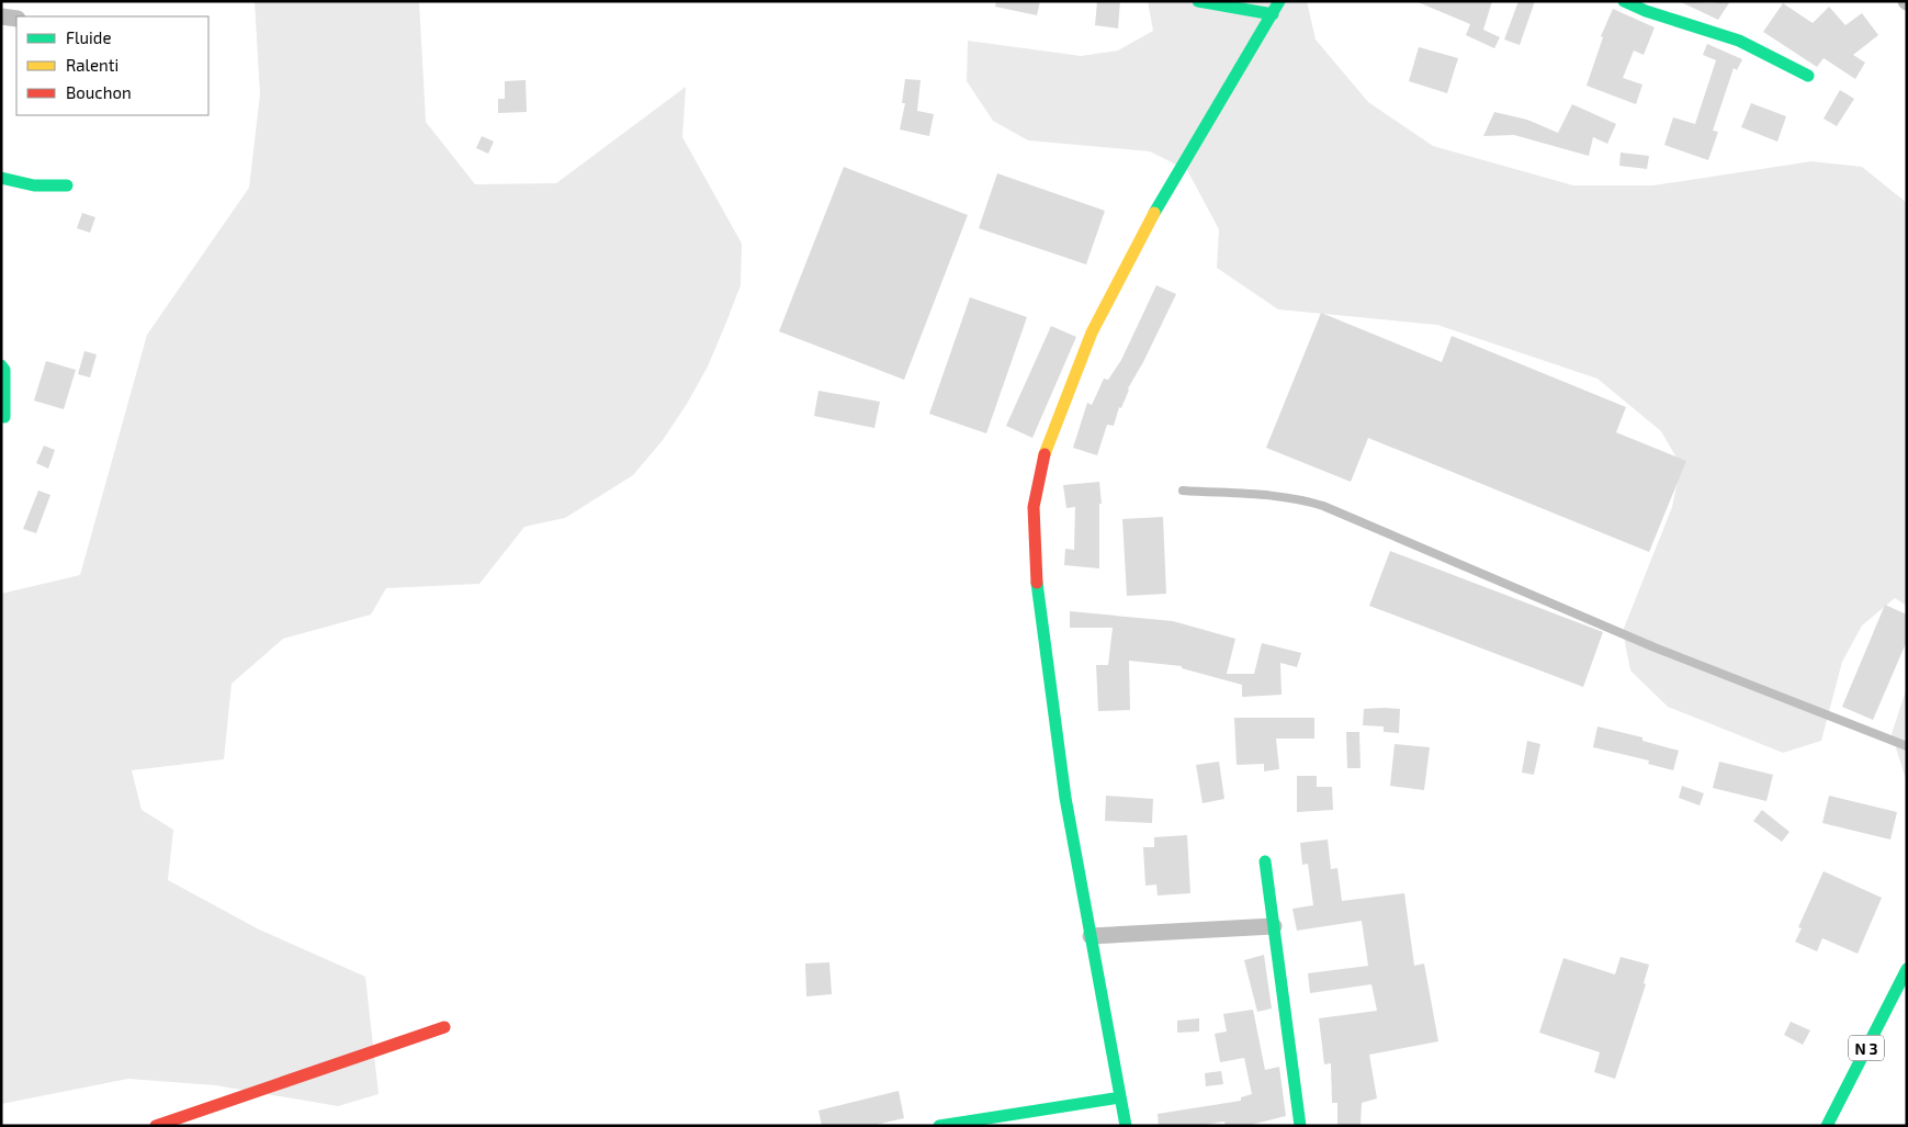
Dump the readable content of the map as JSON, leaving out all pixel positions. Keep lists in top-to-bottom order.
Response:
{
  "streets": {
    "main road": ["N 3"]
  },
  "legend": ["Fluide", "Ralenti", "Bouchon"]
}
